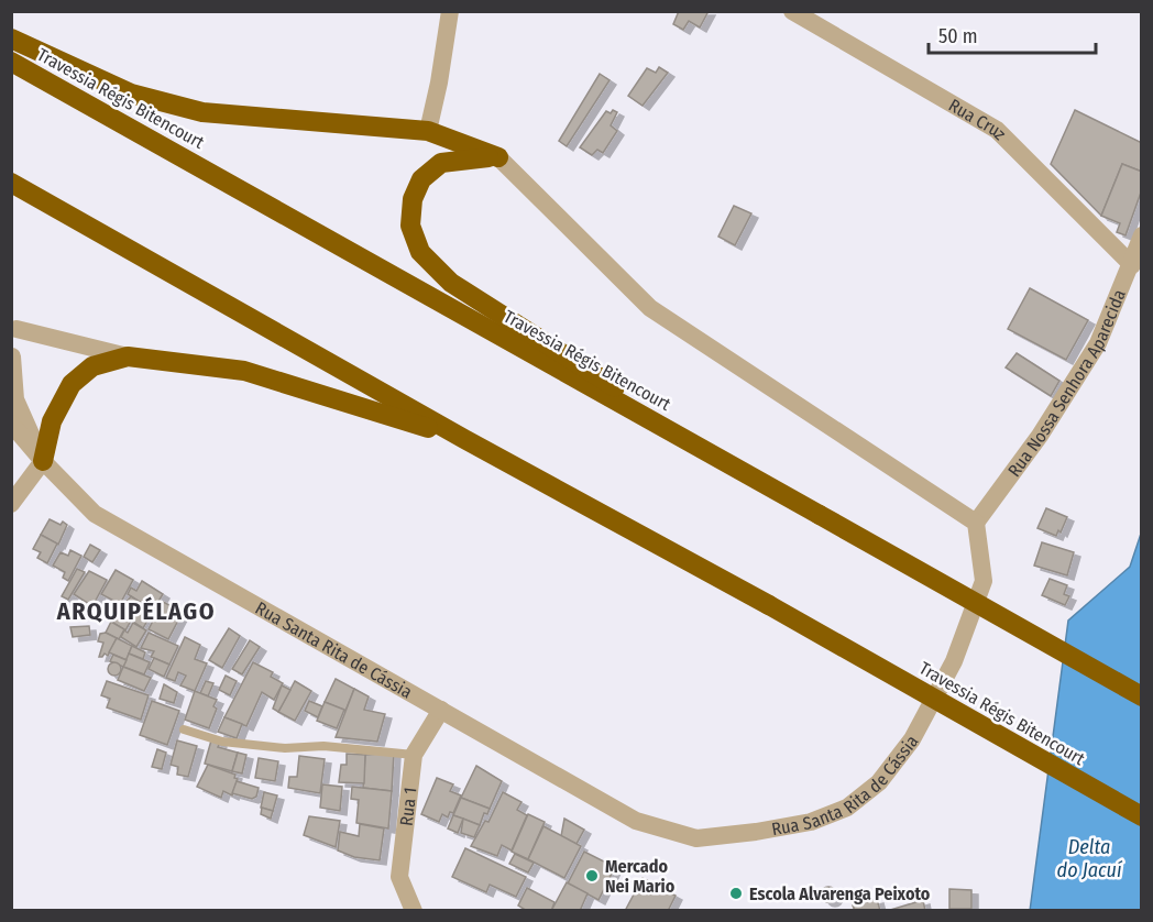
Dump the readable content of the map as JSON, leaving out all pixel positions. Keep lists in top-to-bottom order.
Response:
{
  "streets": {
    "highway": ["Travessia Régis Bitencourt"],
    "street": [
      "Rua Cruz",
      "Rua Nossa Senhora Aparecida",
      "Rua Santa Rita de Cássia",
      "Rua 1"
    ]
  },
  "crossings": [
    ["Rua Cruz", "Rua Nossa Senhora Aparecida"],
    ["Rua Nossa Senhora Aparecida", "Rua Santa Rita de Cássia"],
    ["Rua Santa Rita de Cássia", "Rua 1"]
  ],
  "districts": ["ARQUIPÉLAGO"],
  "water": ["Delta do Jacuí"],
  "places": ["Mercado Nei Mario", "Escola Alvarenga Peixoto"],
  "scale_bar": "50 m"
}
